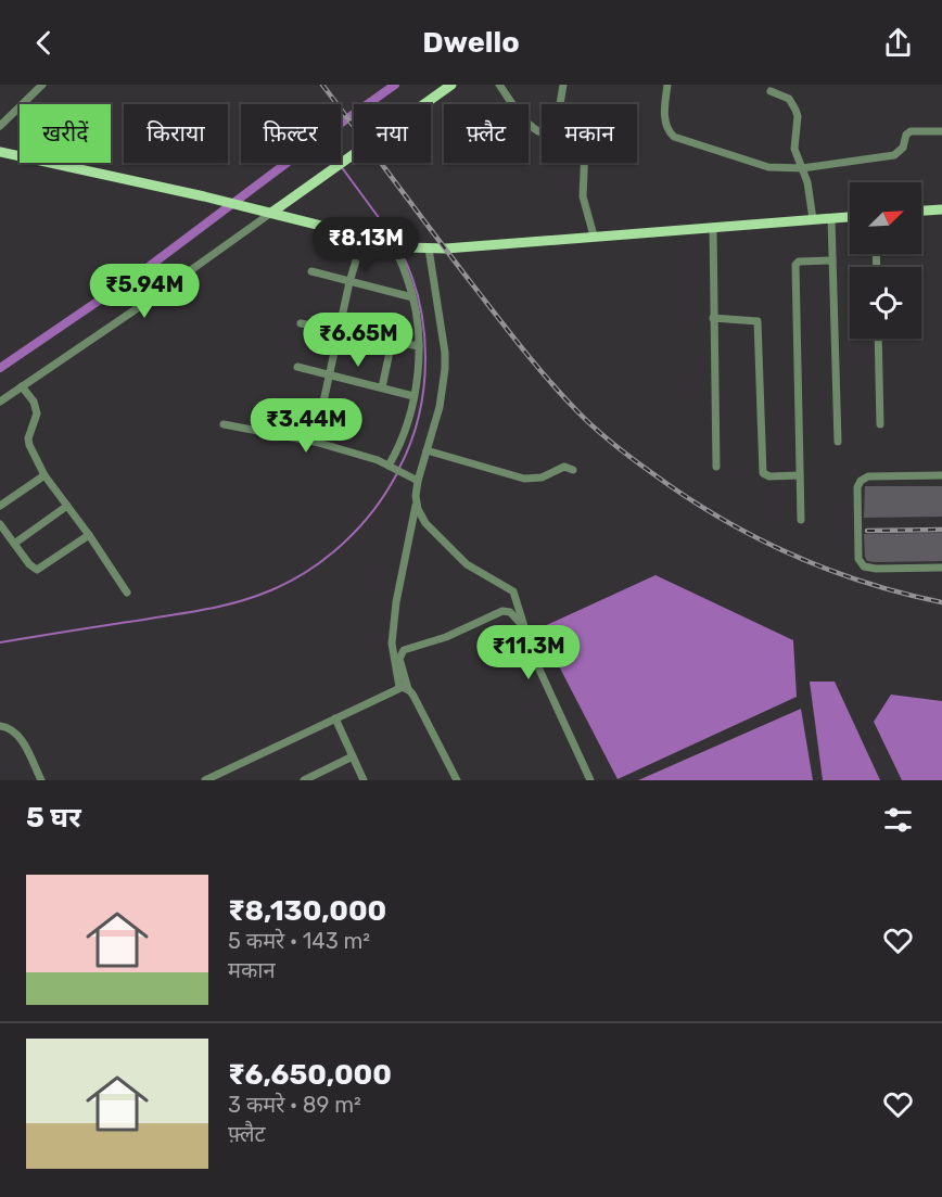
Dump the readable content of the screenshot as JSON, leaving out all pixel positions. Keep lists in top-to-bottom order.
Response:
{
  "north": "top right",
  "page": {
    "header": "Dwello",
    "chip": [
      "खरीदें",
      "किराया",
      "फ़िल्टर",
      "नया",
      "फ़्लैट",
      "मकान"
    ],
    "price": [
      "₹8.13M",
      "₹5.94M",
      "₹6.65M",
      "₹3.44M",
      "₹11.3M"
    ],
    "heading": "5 घर",
    "list": [
      {
        "name": "₹8,130,000",
        "note": "5 कमरे · 143 m² · मकान"
      },
      {
        "name": "₹6,650,000",
        "note": "3 कमरे · 89 m² · फ़्लैट"
      }
    ]
  }
}
